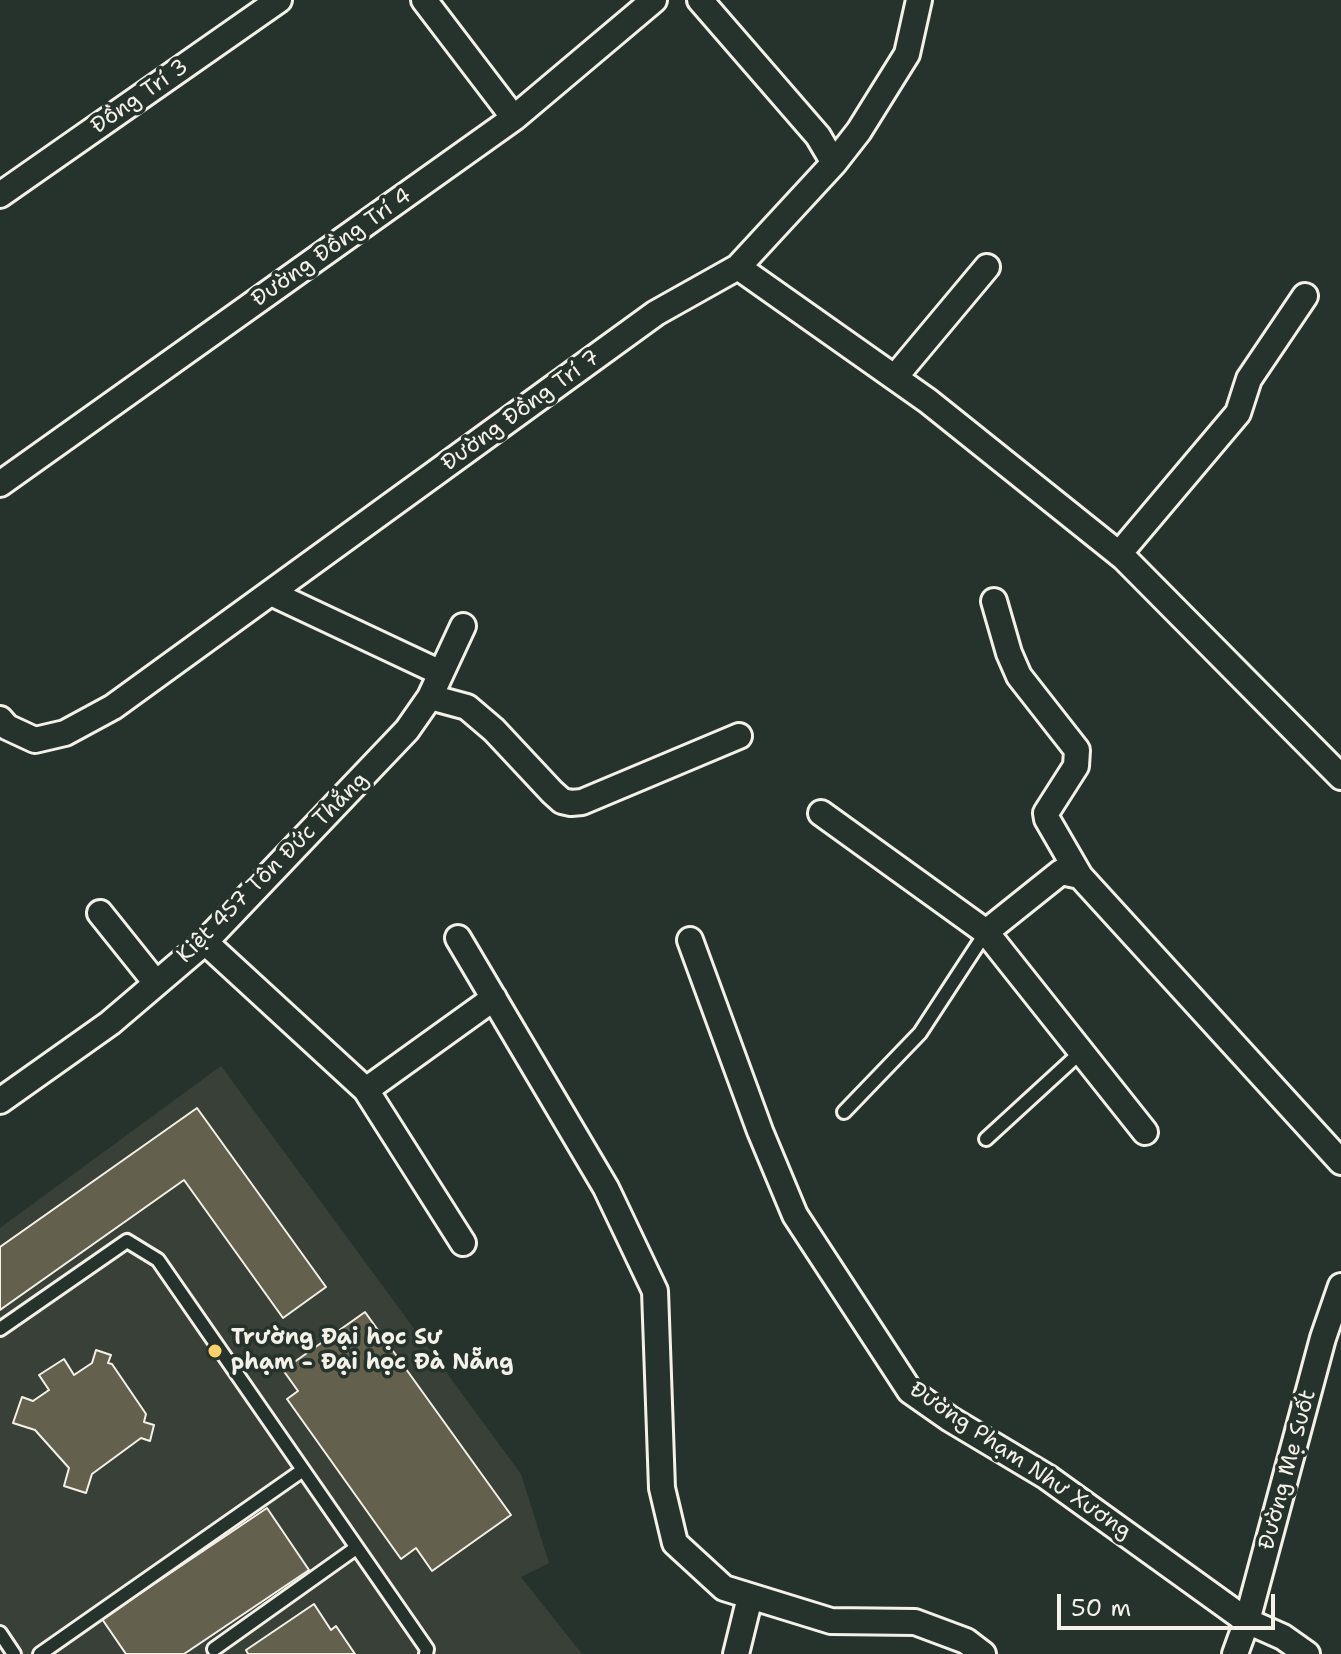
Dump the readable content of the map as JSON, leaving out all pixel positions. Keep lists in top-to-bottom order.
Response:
{
  "streets": {
    "street": [
      "Đồng Trí 3",
      "Đường Đồng Trí 4",
      "Đường Đồng Trí 7",
      "Kiệt 457 Tôn Đức Thắng",
      "Đường Phạm Như Xương",
      "Đường Mẹ Suốt"
    ]
  },
  "crossings": [
    ["Đường Phạm Như Xương", "Đường Mẹ Suốt"]
  ],
  "places": ["Trường Đại học Sư phạm - Đại học Đà Nẵng"],
  "scale_bar": "50 m"
}
